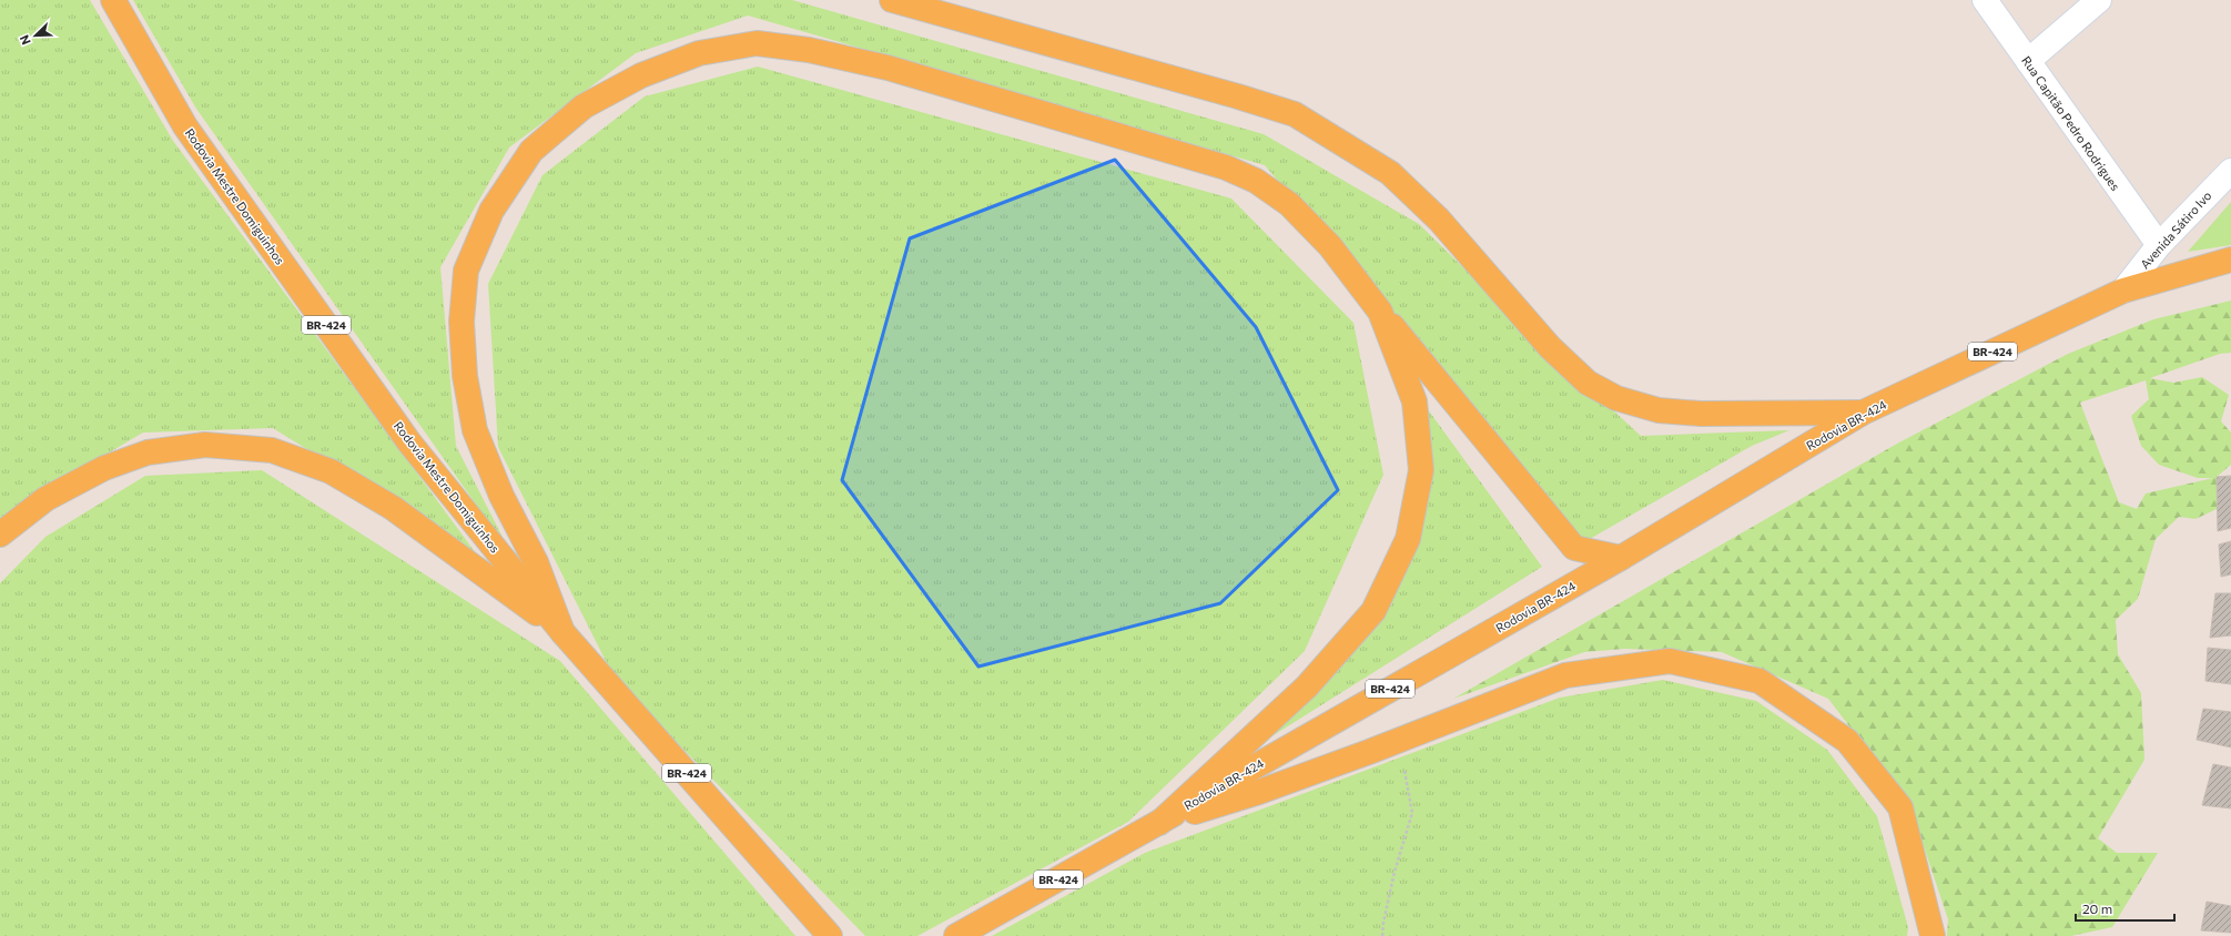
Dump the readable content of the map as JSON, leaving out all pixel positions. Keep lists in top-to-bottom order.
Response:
{
  "streets": {
    "main road": ["Rodovia Mestre Domiguinhos", "BR-424", "Rodovia BR-424"],
    "street": ["Rua Capitão Pedro Rodrigues", "Avenida Sátiro Ivo"]
  },
  "crossings": [
    ["Rua Capitão Pedro Rodrigues", "Avenida Sátiro Ivo"],
    ["Avenida Sátiro Ivo", "BR-424"],
    ["Avenida Sátiro Ivo", "Rodovia BR-424"],
    ["BR-424", "Rodovia BR-424"]
  ],
  "scale_bar": "20 m",
  "north": "bottom left"
}
